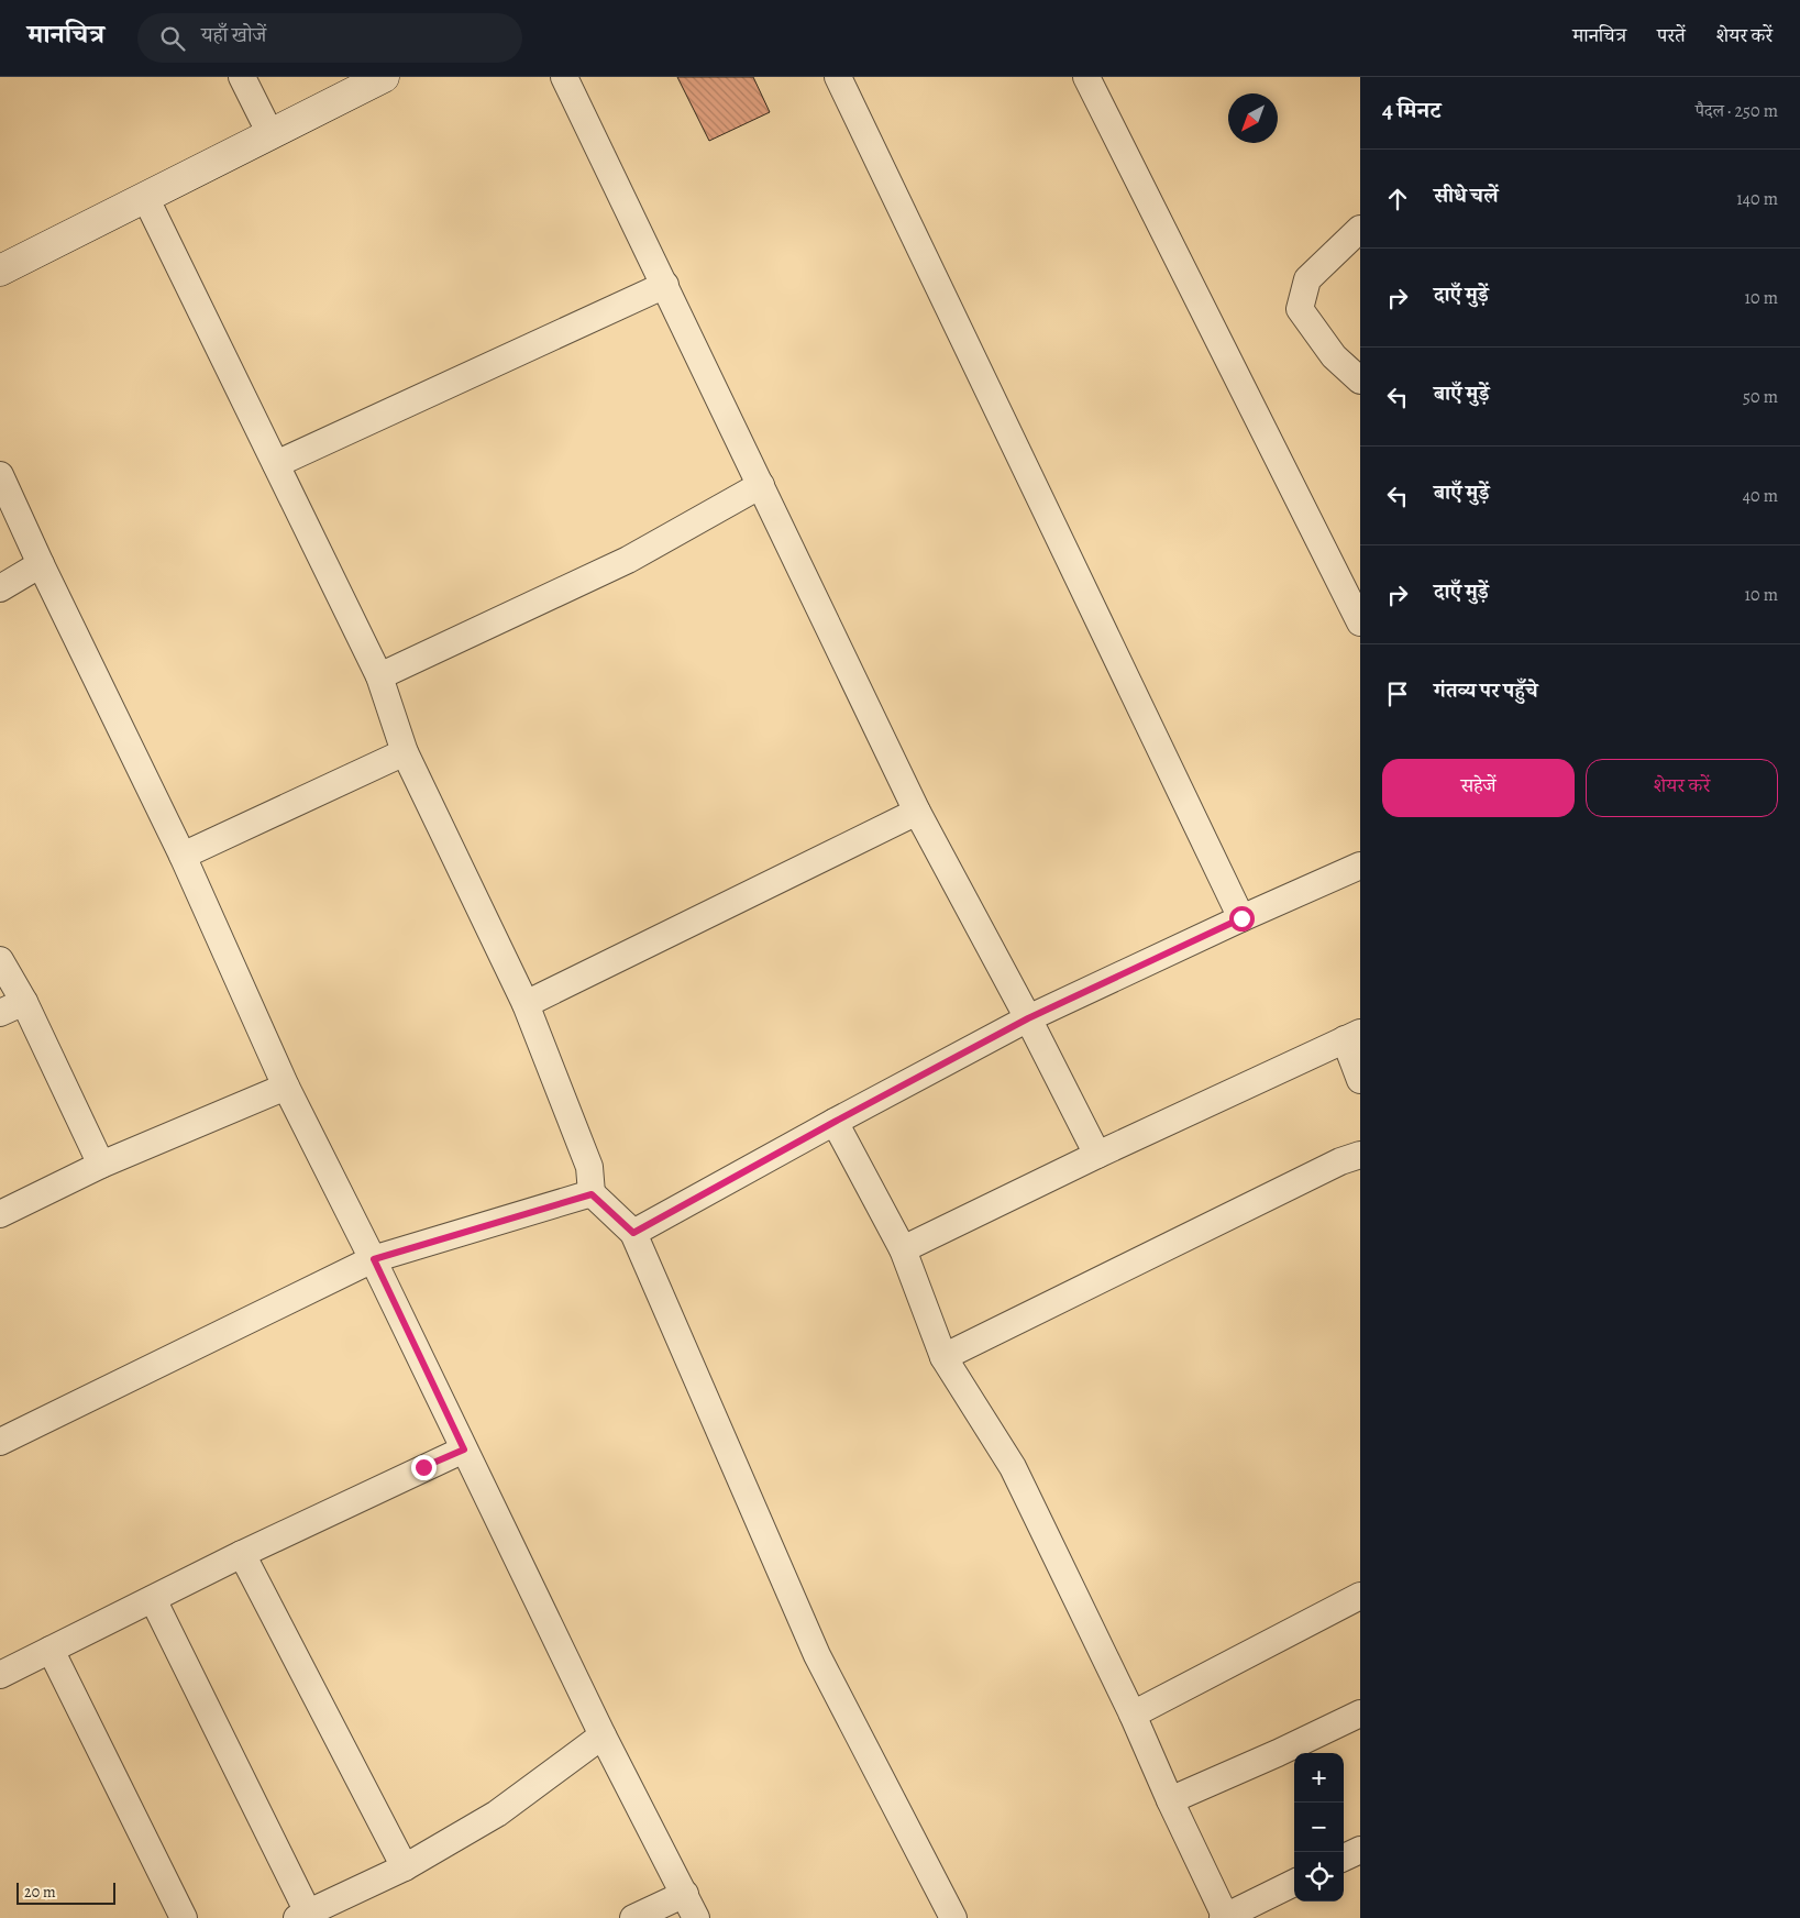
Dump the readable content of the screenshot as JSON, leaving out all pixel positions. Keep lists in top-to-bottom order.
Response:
{
  "scale_bar": "20 m",
  "north": "bottom left",
  "page": {
    "header": "मानचित्र",
    "search": "यहाँ खोजें",
    "nav": ["मानचित्र", "परतें", "शेयर करें"],
    "heading": ["4 मिनट", "पैदल · 250 m"],
    "list": [
      ["सीधे चलें", "140 m"],
      ["दाएँ मुड़ें", "10 m"],
      ["बाएँ मुड़ें", "50 m"],
      ["बाएँ मुड़ें", "40 m"],
      ["दाएँ मुड़ें", "10 m"],
      "गंतव्य पर पहुँचे"
    ],
    "buttons": ["सहेजें", "शेयर करें"],
    "map_buttons": ["+", "−"],
    "scale": "20 m"
  }
}
